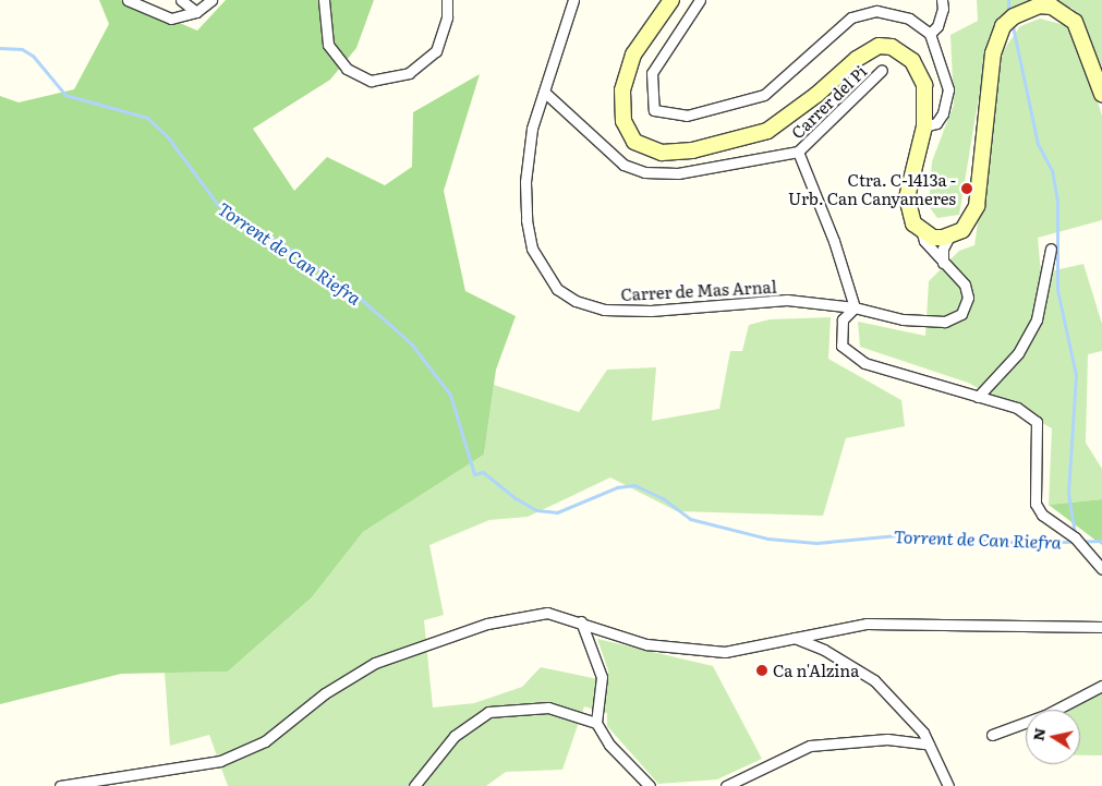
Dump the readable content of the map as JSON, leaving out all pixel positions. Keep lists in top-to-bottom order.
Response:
{
  "streets": {
    "street": ["Carrer del Pi", "Carrer de Mas Arnal"]
  },
  "crossings": [
    ["Carrer del Pi", "Carrer de Mas Arnal"]
  ],
  "water": ["Torrent de Can Riefra"],
  "places": ["Ctra. C-1413a - Urb. Can Canyameres", "Ca n'Alzina"],
  "north": "left"
}
